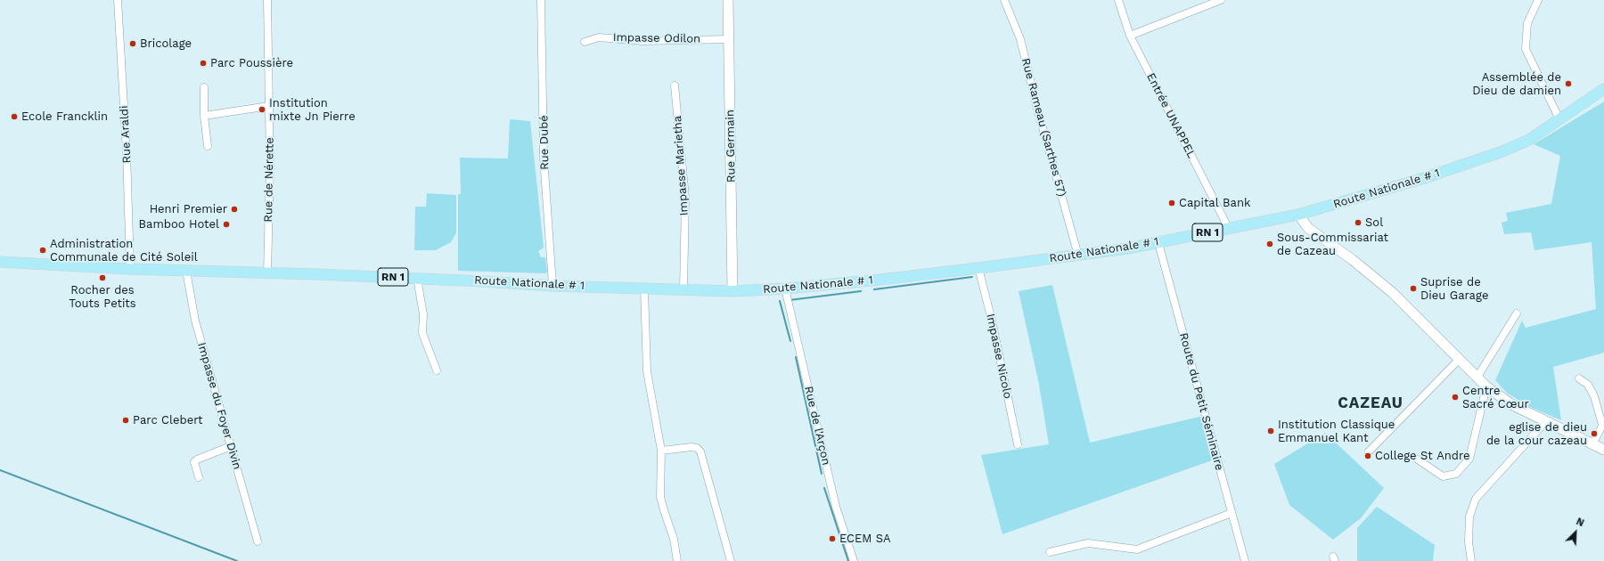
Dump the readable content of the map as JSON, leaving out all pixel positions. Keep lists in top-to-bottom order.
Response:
{
  "streets": {
    "main road": ["Rue Germain", "Route Nationale # 1", "RN 1"],
    "street": [
      "Impasse Odilon",
      "Entrée UNAPPEL",
      "Rue Rameau (Sarthes 57)",
      "Rue Araldi",
      "Rue Dubé",
      "Impasse Marietha",
      "Rue de Nérette",
      "Impasse Nicolo",
      "Route du Petit Séminaire",
      "Impasse du Foyer Divin",
      "Rue de l'Arçon"
    ]
  },
  "crossings": [
    ["Impasse Odilon", "Rue Germain"],
    ["Entrée UNAPPEL", "Route Nationale # 1"],
    ["Rue Rameau (Sarthes 57)", "Route Nationale # 1"],
    ["Rue Araldi", "Route Nationale # 1"],
    ["Rue Dubé", "Route Nationale # 1"],
    ["Rue Germain", "Route Nationale # 1"],
    ["Impasse Marietha", "Route Nationale # 1"],
    ["Rue de Nérette", "Route Nationale # 1"],
    ["Route Nationale # 1", "Impasse Nicolo"],
    ["Route Nationale # 1", "Route du Petit Séminaire"],
    ["Route Nationale # 1", "Impasse du Foyer Divin"],
    ["Route Nationale # 1", "Rue de l'Arçon"]
  ],
  "districts": ["CAZEAU"],
  "places": [
    "Bricolage",
    "Parc Poussière",
    "Assemblée de Dieu de damien",
    "Institution mixte Jn Pierre",
    "Ecole Francklin",
    "Capital Bank",
    "Henri Premier",
    "Sol",
    "Bamboo Hotel",
    "Sous-Commissariat de Cazeau",
    "Administration Communale de Cité Soleil",
    "Rocher des Touts Petits",
    "Suprise de Dieu Garage",
    "Centre Sacré Cœur",
    "Parc Clebert",
    "Institution Classique Emmanuel Kant",
    "eglise de dieu de la cour cazeau",
    "College St Andre",
    "ECEM SA"
  ],
  "north": "top right"
}
